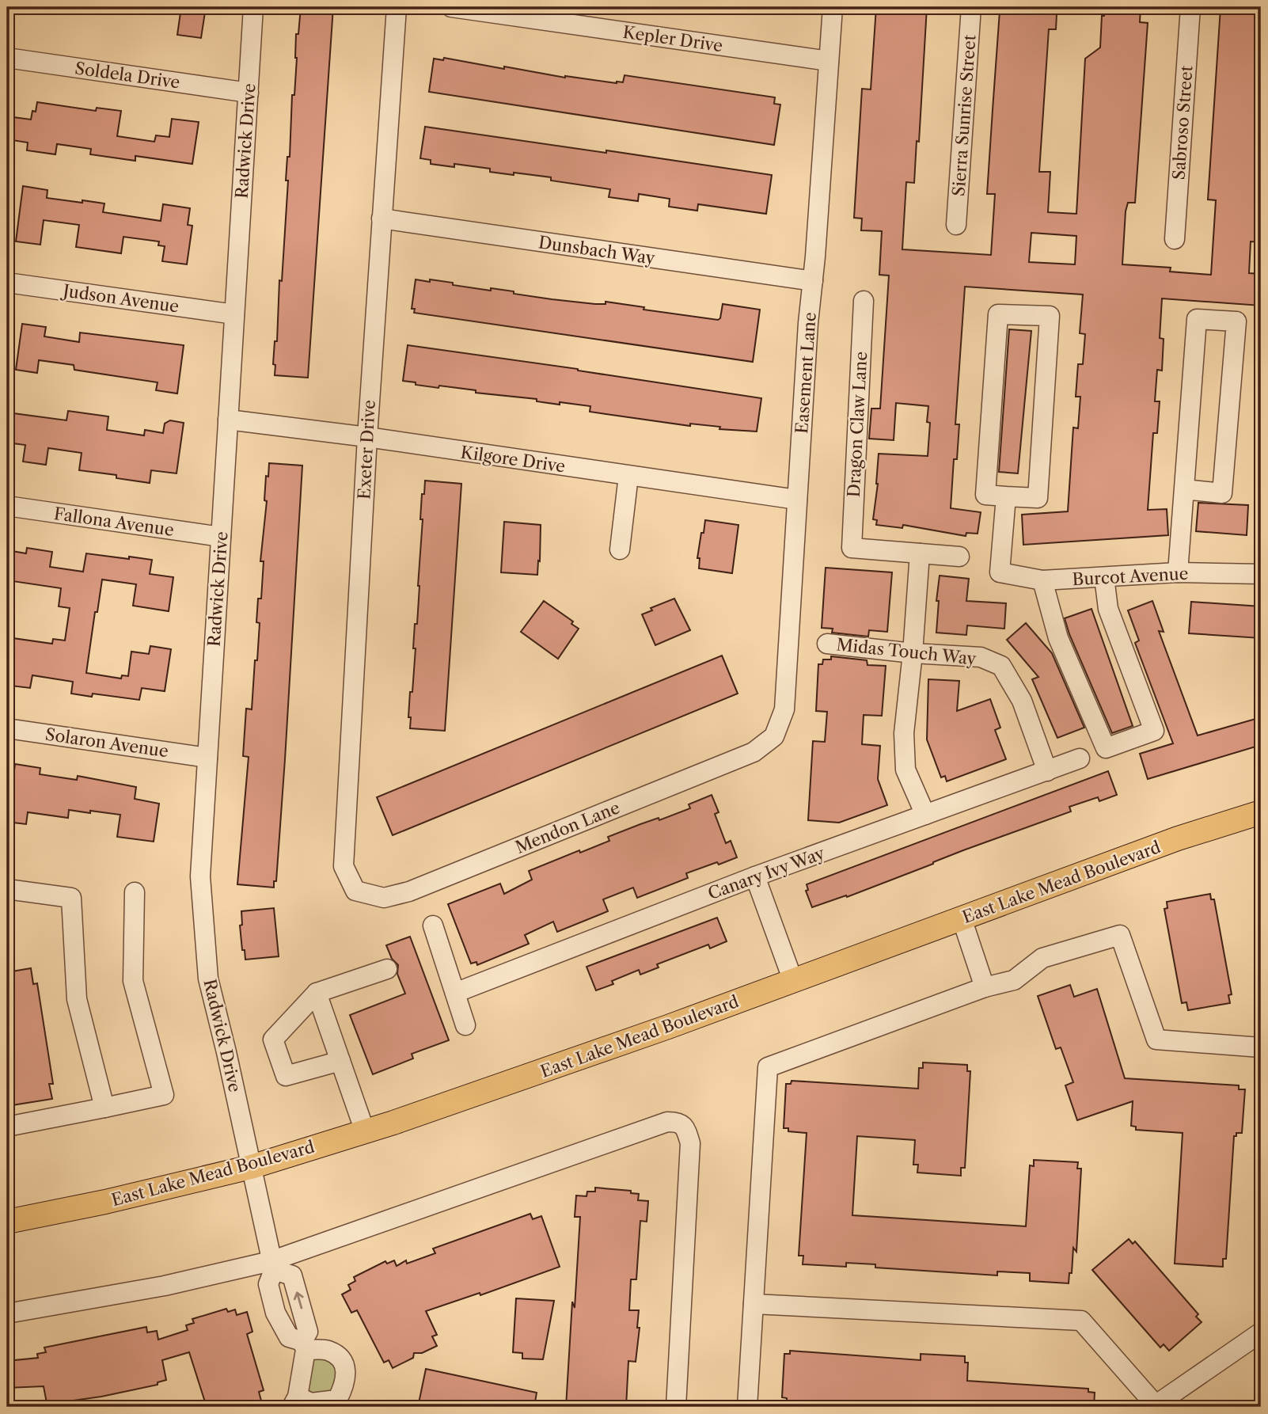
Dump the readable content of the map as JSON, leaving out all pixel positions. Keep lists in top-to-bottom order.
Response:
{
  "streets": {
    "main road": ["East Lake Mead Boulevard"],
    "street": [
      "Kepler Drive",
      "Soldela Drive",
      "Sierra Sunrise Street",
      "Sabroso Street",
      "Radwick Drive",
      "Dunsbach Way",
      "Judson Avenue",
      "Easement Lane",
      "Dragon Claw Lane",
      "Exeter Drive",
      "Kilgore Drive",
      "Fallona Avenue",
      "Burcot Avenue",
      "Midas Touch Way",
      "Solaron Avenue",
      "Mendon Lane",
      "Canary Ivy Way"
    ]
  },
  "crossings": [
    ["Kepler Drive", "Easement Lane"],
    ["Soldela Drive", "Radwick Drive"],
    ["Radwick Drive", "Judson Avenue"],
    ["Radwick Drive", "Kilgore Drive"],
    ["Radwick Drive", "Fallona Avenue"],
    ["Radwick Drive", "Solaron Avenue"],
    ["Radwick Drive", "East Lake Mead Boulevard"],
    ["Dunsbach Way", "Easement Lane"],
    ["Dunsbach Way", "Exeter Drive"],
    ["Easement Lane", "Kilgore Drive"],
    ["Easement Lane", "Mendon Lane"],
    ["Exeter Drive", "Kilgore Drive"],
    ["Exeter Drive", "Mendon Lane"],
    ["Midas Touch Way", "Canary Ivy Way"]
  ]
}
